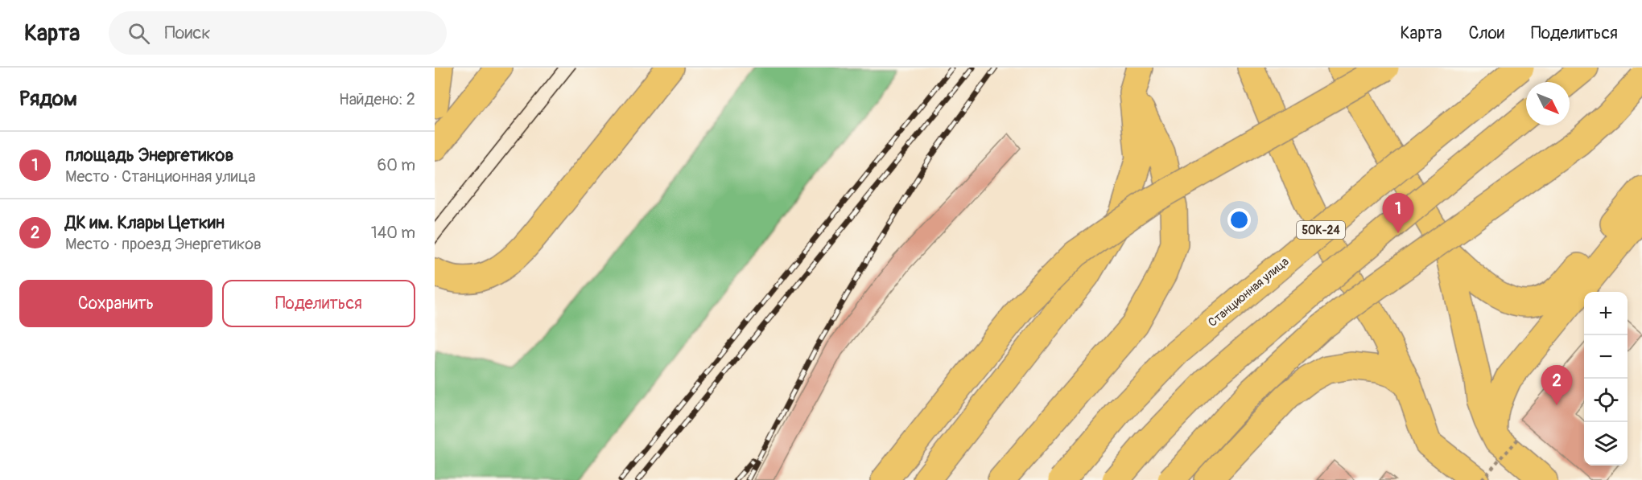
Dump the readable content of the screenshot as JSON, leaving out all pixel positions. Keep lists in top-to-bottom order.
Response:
{
  "streets": {
    "main road": ["50К-24", "Станционная улица"]
  },
  "north": "bottom right",
  "page": {
    "header": "Карта",
    "search": "Поиск",
    "nav": ["Карта", "Слои", "Поделиться"],
    "heading": ["Рядом", "Найдено: 2"],
    "list": [
      {
        "mark": "1",
        "name": "площадь Энергетиков",
        "note": "Место · Станционная улица",
        "value": "60 m"
      },
      {
        "mark": "2",
        "name": "ДК им. Клары Цеткин",
        "note": "Место · проезд Энергетиков",
        "value": "140 m"
      }
    ],
    "pins": ["1", "2"],
    "buttons": ["Сохранить", "Поделиться"],
    "map_buttons": ["+", "−"]
  }
}
